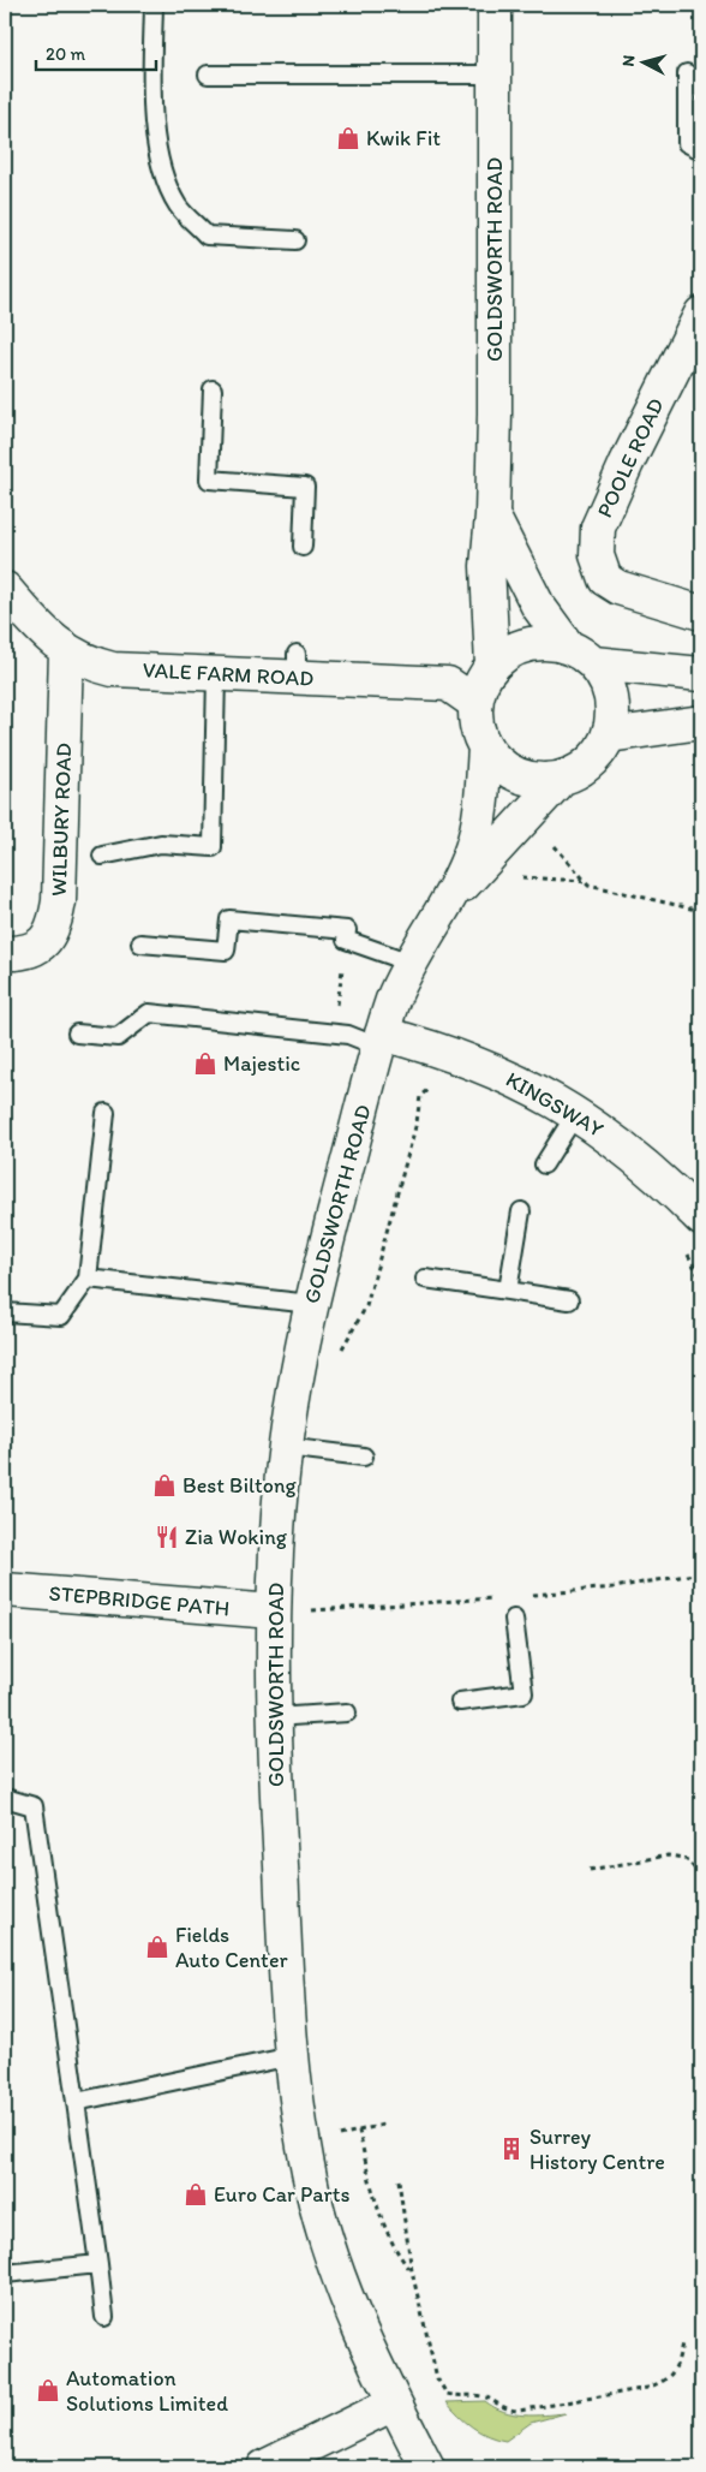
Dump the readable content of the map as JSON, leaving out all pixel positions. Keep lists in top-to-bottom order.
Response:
{
  "streets": {
    "street": [
      "GOLDSWORTH ROAD",
      "POOLE ROAD",
      "VALE FARM ROAD",
      "WILBURY ROAD",
      "KINGSWAY",
      "STEPBRIDGE PATH"
    ]
  },
  "crossings": [
    ["GOLDSWORTH ROAD", "VALE FARM ROAD"],
    ["GOLDSWORTH ROAD", "KINGSWAY"],
    ["GOLDSWORTH ROAD", "STEPBRIDGE PATH"],
    ["VALE FARM ROAD", "WILBURY ROAD"]
  ],
  "places": {
    "shop": [
      "Kwik Fit",
      "Majestic",
      "Best Biltong",
      "Fields Auto Center",
      "Euro Car Parts",
      "Automation Solutions Limited"
    ],
    "restaurant": ["Zia Woking"],
    "building": ["Surrey History Centre"]
  },
  "scale_bar": "20 m",
  "north": "left"
}
